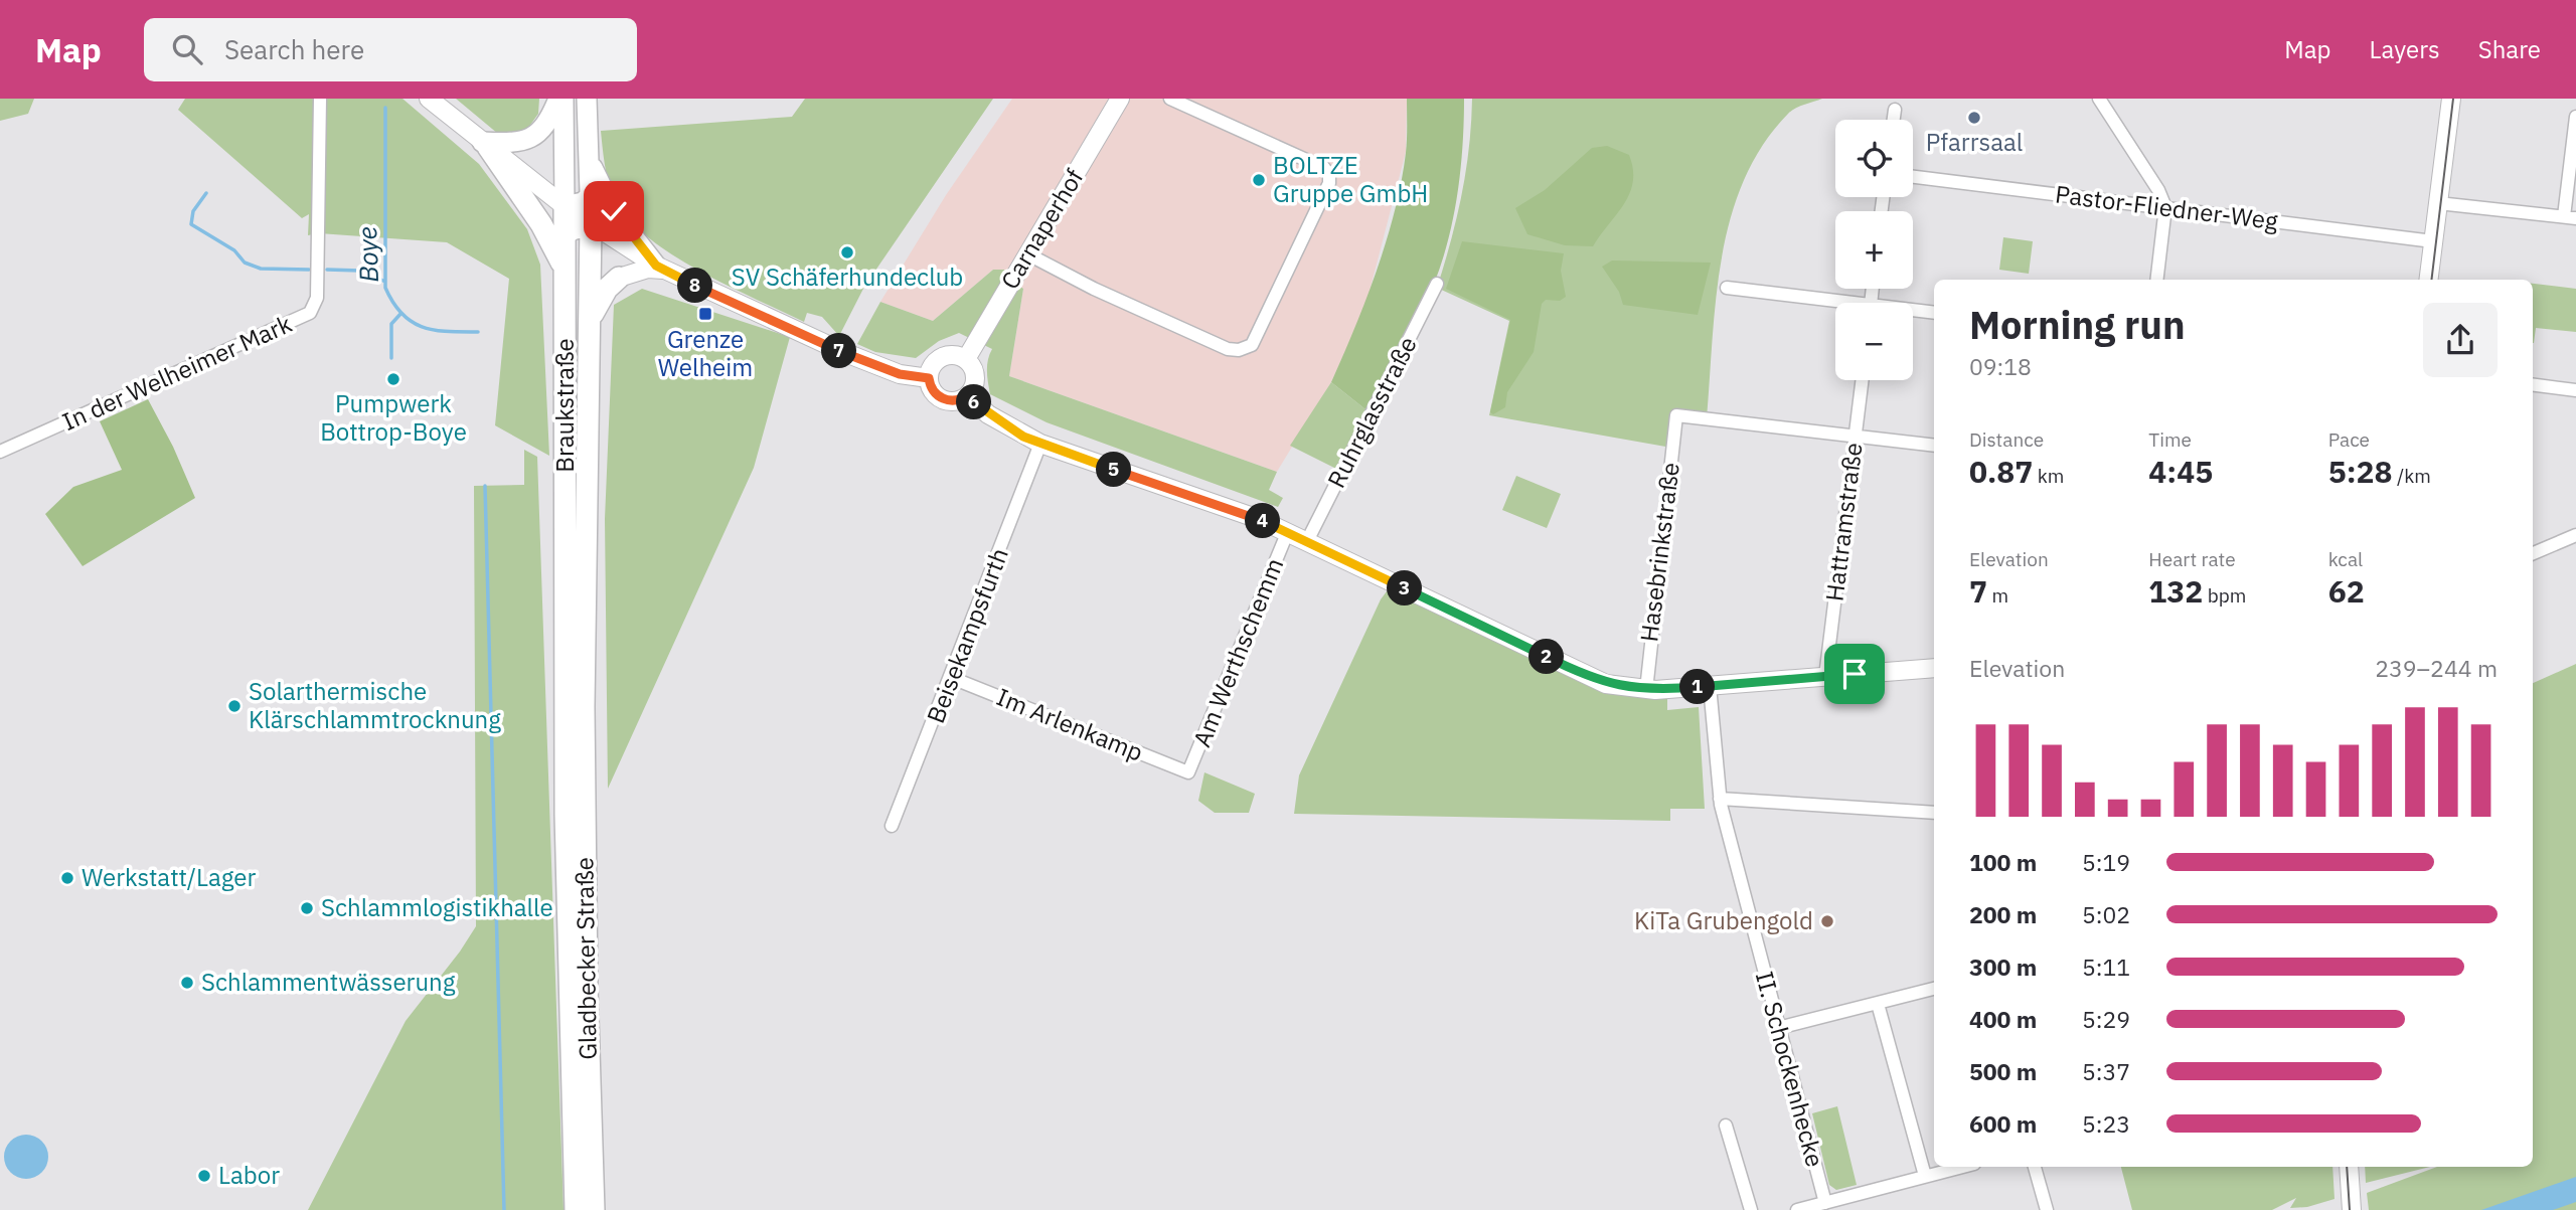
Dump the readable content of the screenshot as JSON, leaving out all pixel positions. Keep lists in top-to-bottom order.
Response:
{
  "streets": {
    "highway": ["Braukstraße", "Gladbecker Straße"],
    "main road": ["Carnaperhof"],
    "street": [
      "Pastor-Fliedner-Weg",
      "In der Welheimer Mark",
      "Ruhrglasstraße",
      "Hattramstraße",
      "Hasebrinkstraße",
      "Beisekampsfurth",
      "Am Werthschemm",
      "Im Arlenkamp",
      "II. Schockenhecke"
    ]
  },
  "crossings": [
    ["Braukstraße", "Gladbecker Straße"],
    ["Hattramstraße", "Hasebrinkstraße"],
    ["Beisekampsfurth", "Im Arlenkamp"],
    ["Am Werthschemm", "Im Arlenkamp"]
  ],
  "water": ["Boye"],
  "places": {
    "other": [
      "Pfarrsaal",
      "BOLTZE Gruppe GmbH",
      "SV Schäferhundeclub",
      "Pumpwerk Bottrop-Boye",
      "Solarthermische Klärschlammtrocknung",
      "Werkstatt/Lager",
      "Schlammlogistikhalle",
      "KiTa Grubengold",
      "Schlammentwässerung",
      "Labor"
    ],
    "transit": ["Grenze Welheim"]
  },
  "page": {
    "header": "Map",
    "search": "Search here",
    "nav": ["Map", "Layers", "Share"],
    "map_buttons": ["+", "−"],
    "pins": [
      "8",
      "7",
      "6",
      "5",
      "4",
      "3",
      "2",
      "1"
    ],
    "heading": ["Morning run", "09:18"],
    "stats": [
      ["Distance", "0.87 km"],
      ["Time", "4:45"],
      ["Pace", "5:28 /km"],
      ["Elevation", "7 m"],
      ["Heart rate", "132 bpm"],
      ["kcal", "62"]
    ],
    "chart": ["Elevation", "239–244 m"],
    "list": [
      {
        "name": "100 m",
        "note": "5:19"
      },
      {
        "name": "200 m",
        "note": "5:02"
      },
      {
        "name": "300 m",
        "note": "5:11"
      },
      {
        "name": "400 m",
        "note": "5:29"
      },
      {
        "name": "500 m",
        "note": "5:37"
      },
      {
        "name": "600 m",
        "note": "5:23"
      }
    ]
  }
}
